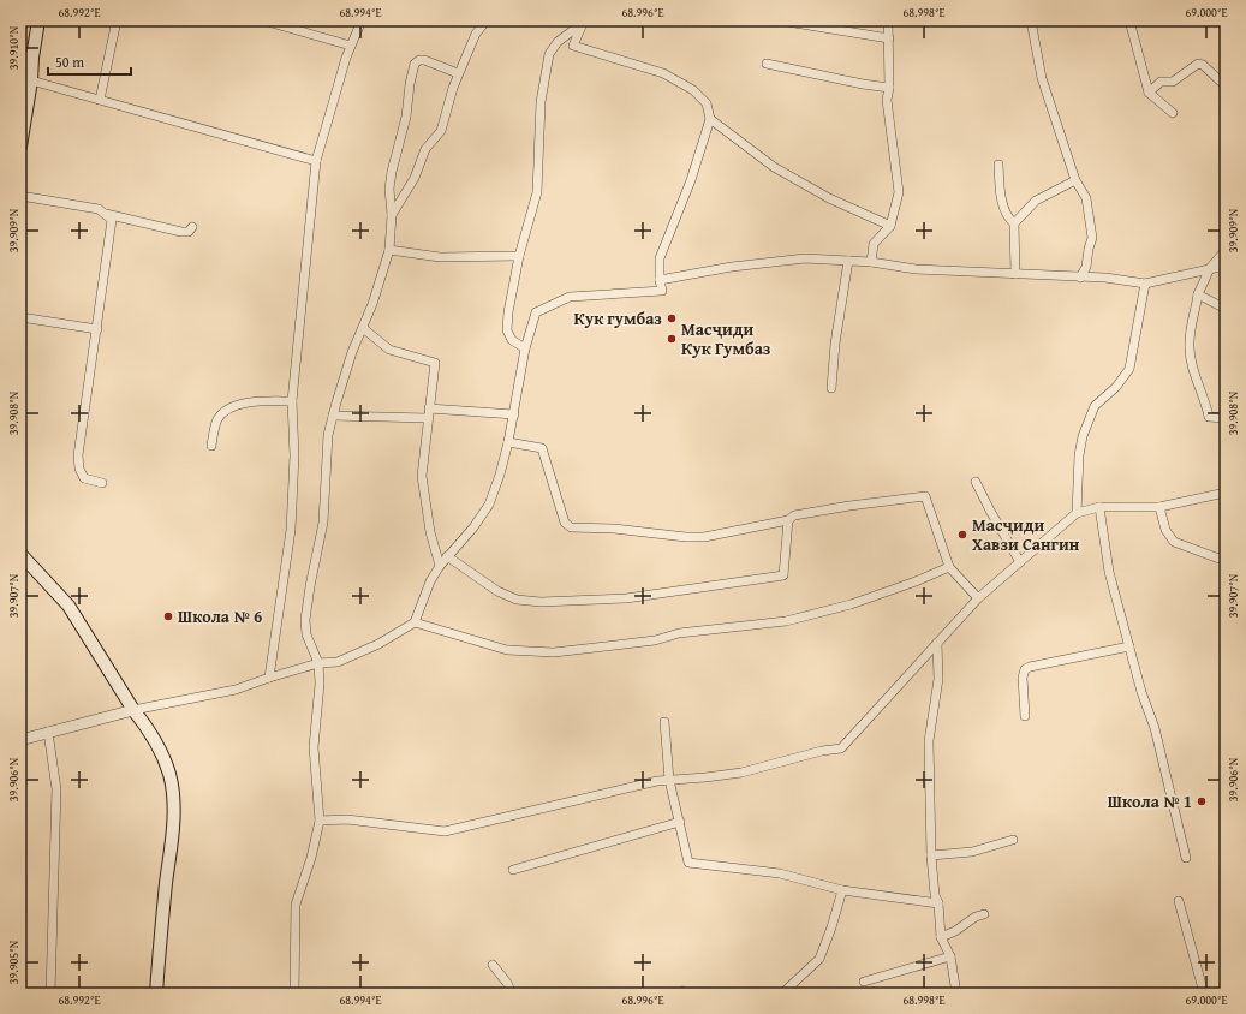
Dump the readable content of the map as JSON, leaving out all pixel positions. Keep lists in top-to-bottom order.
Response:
{
  "places": [
    "Кук гумбаз",
    "Масҷиди Кук Гумбаз",
    "Масҷиди Хавзи Сангин",
    "Школа № 6",
    "Школа № 1"
  ],
  "scale_bar": "50 m",
  "coordinates": [
    "68.992°E",
    "68.994°E",
    "68.996°E",
    "68.998°E",
    "69.000°E",
    "39.910°N",
    "39.909°N",
    "39.908°N",
    "39.907°N",
    "39.906°N",
    "39.905°N"
  ]
}
